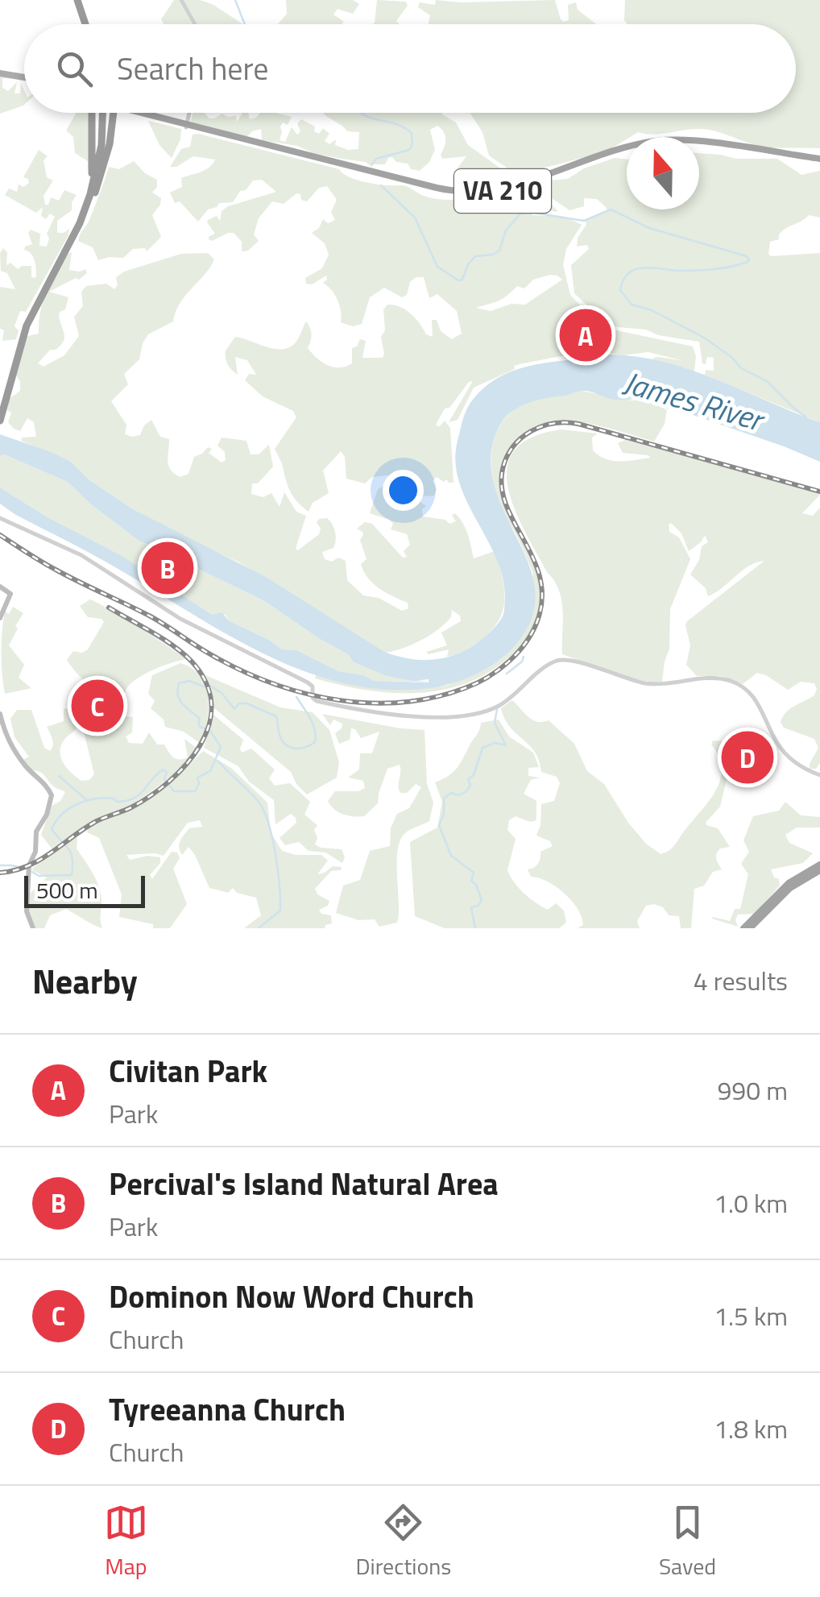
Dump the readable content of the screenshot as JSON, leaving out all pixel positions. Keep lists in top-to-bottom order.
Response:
{
  "streets": {
    "highway": ["VA 210"]
  },
  "water": ["James River"],
  "scale_bar": "500 m",
  "north": "top",
  "page": {
    "search": "Search here",
    "pins": [
      "A",
      "B",
      "C",
      "D"
    ],
    "scale": "500 m",
    "heading": ["Nearby", "4 results"],
    "list": [
      {
        "mark": "A",
        "name": "Civitan Park",
        "note": "Park",
        "value": "990 m"
      },
      {
        "mark": "B",
        "name": "Percival's Island Natural Area",
        "note": "Park",
        "value": "1.0 km"
      },
      {
        "mark": "C",
        "name": "Dominon Now Word Church",
        "note": "Church",
        "value": "1.5 km"
      },
      {
        "mark": "D",
        "name": "Tyreeanna Church",
        "note": "Church",
        "value": "1.8 km"
      }
    ],
    "nav": ["Map", "Directions", "Saved"]
  }
}
